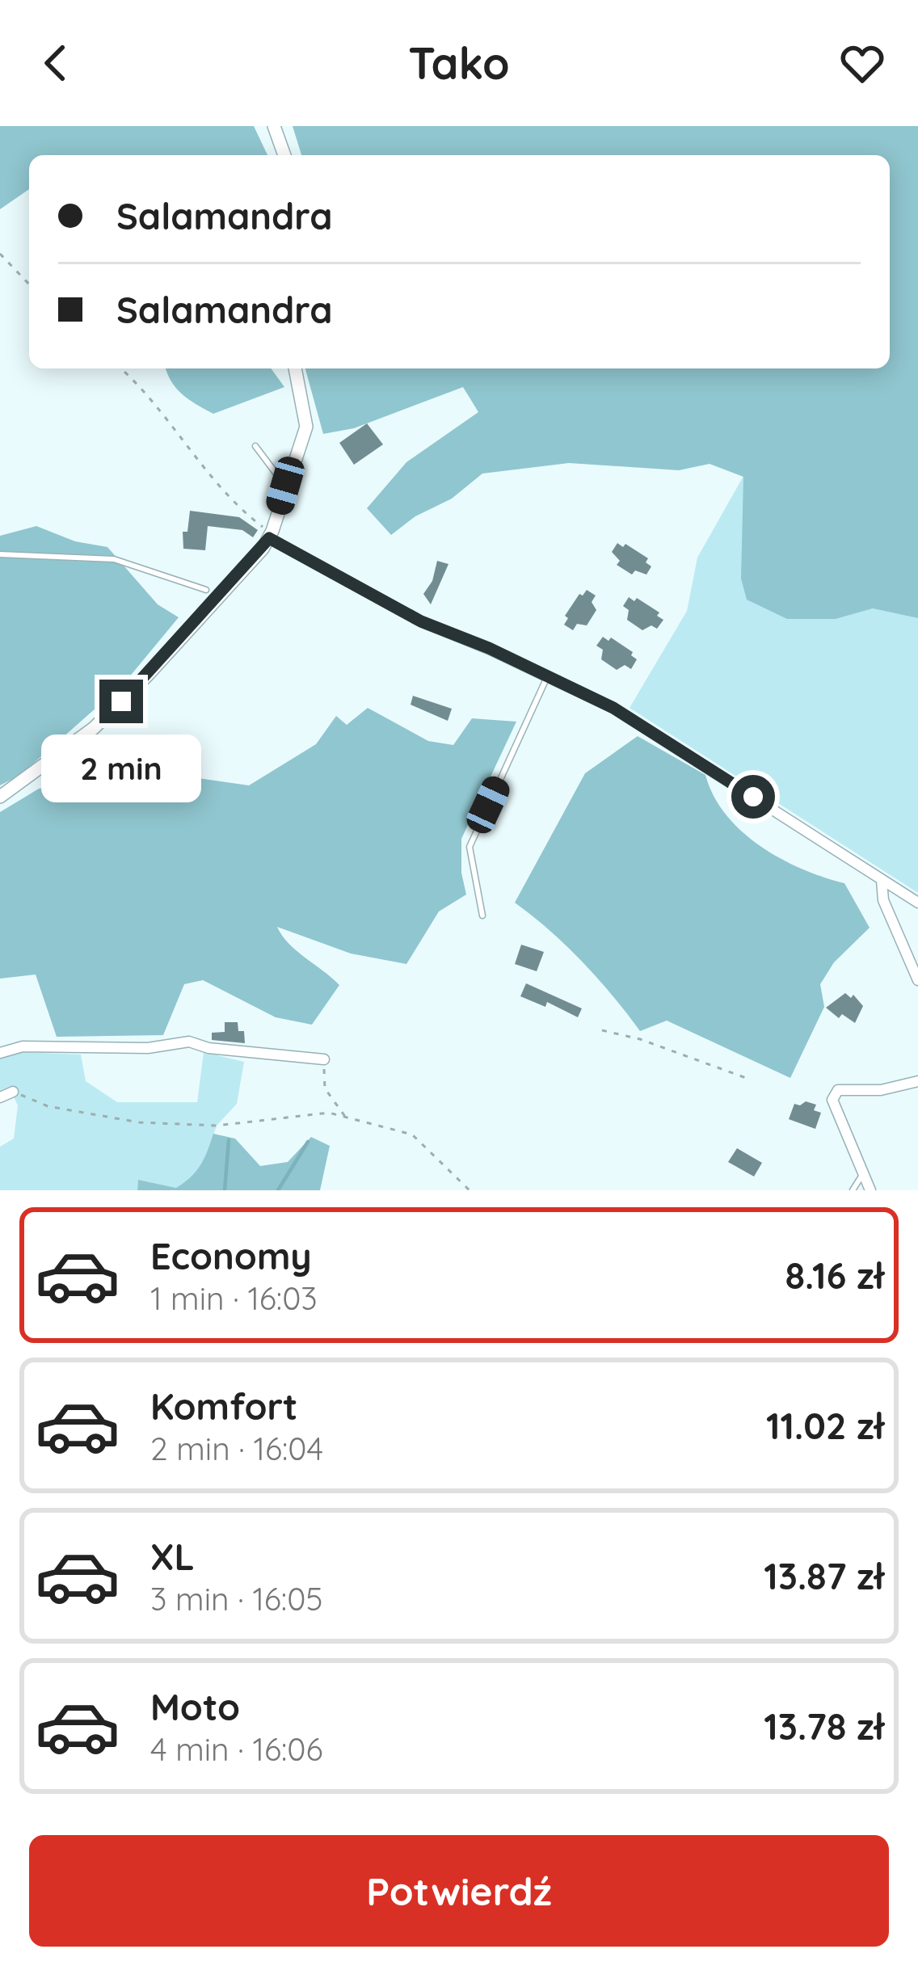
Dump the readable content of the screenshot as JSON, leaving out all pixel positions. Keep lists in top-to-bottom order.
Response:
{
  "page": {
    "header": "Tako",
    "banner": ["Salamandra", "Salamandra"],
    "bubble": "2 min",
    "list": [
      {
        "name": "Economy",
        "note": "1 min · 16:03",
        "value": "8.16 zł"
      },
      {
        "name": "Komfort",
        "note": "2 min · 16:04",
        "value": "11.02 zł"
      },
      {
        "name": "XL",
        "note": "3 min · 16:05",
        "value": "13.87 zł"
      },
      {
        "name": "Moto",
        "note": "4 min · 16:06",
        "value": "13.78 zł"
      }
    ],
    "buttons": "Potwierdź"
  }
}
